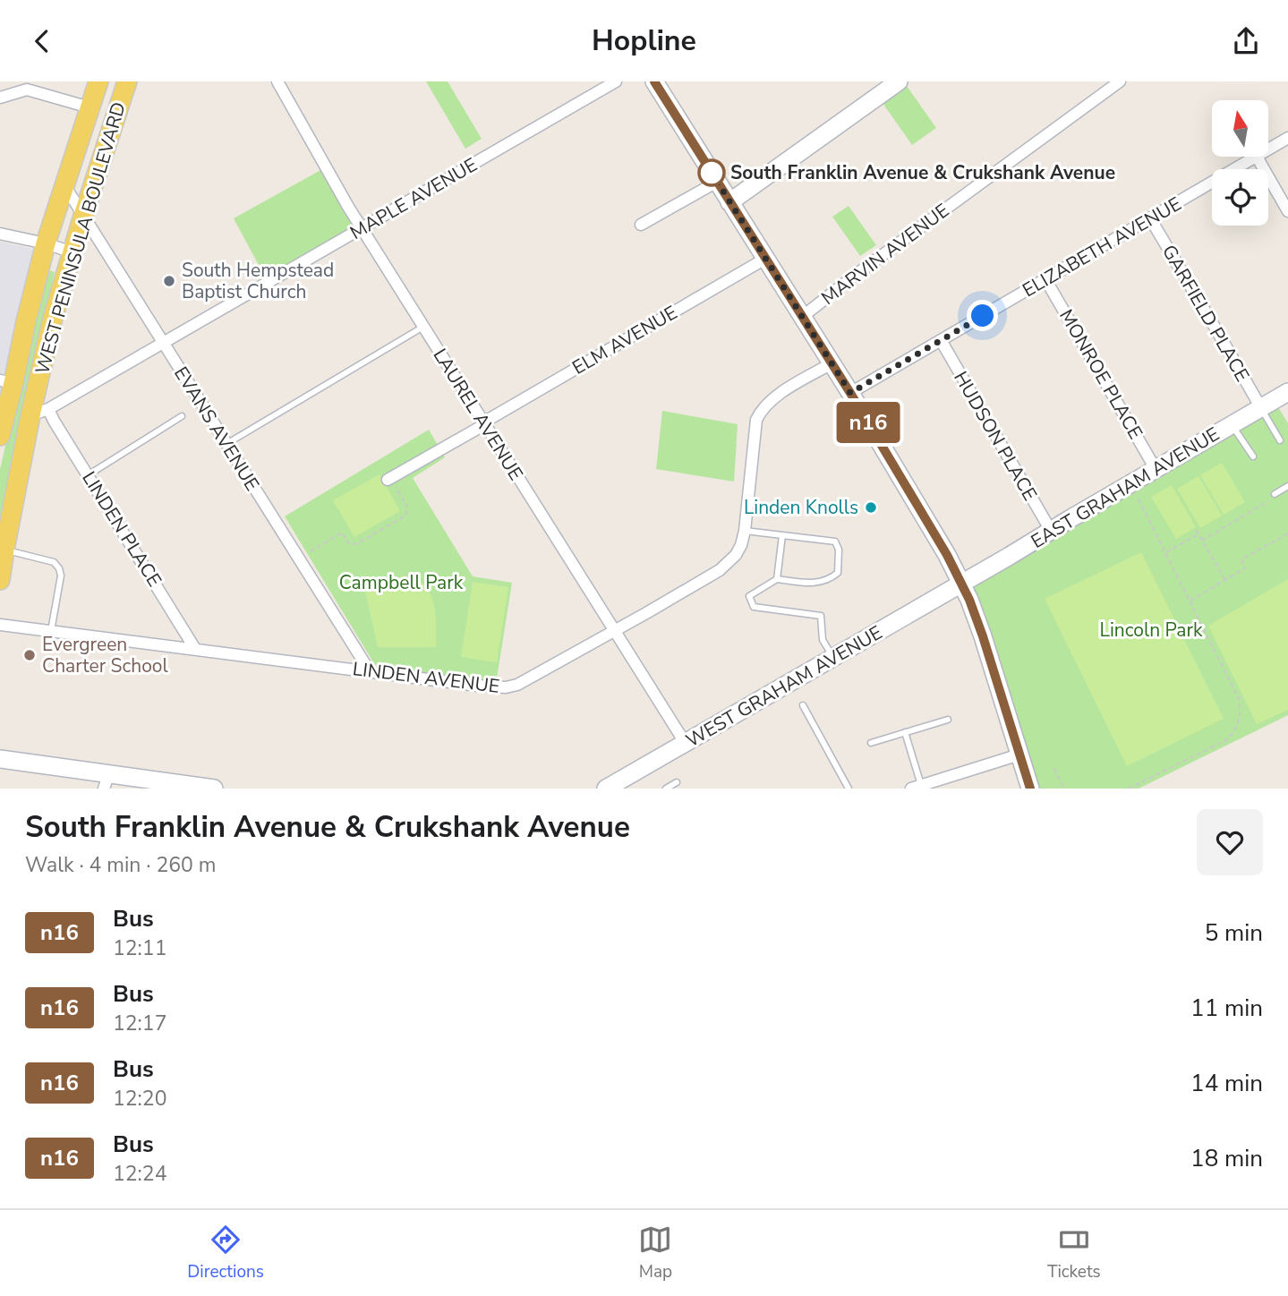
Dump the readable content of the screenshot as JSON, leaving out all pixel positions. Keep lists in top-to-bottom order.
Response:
{
  "streets": {
    "main road": ["WEST PENINSULA BOULEVARD"],
    "street": [
      "MAPLE AVENUE",
      "ELIZABETH AVENUE",
      "MARVIN AVENUE",
      "GARFIELD PLACE",
      "ELM AVENUE",
      "MONROE PLACE",
      "LAUREL AVENUE",
      "EVANS AVENUE",
      "HUDSON PLACE",
      "EAST GRAHAM AVENUE",
      "LINDEN PLACE",
      "LINDEN AVENUE",
      "WEST GRAHAM AVENUE"
    ]
  },
  "crossings": [
    ["MAPLE AVENUE", "WEST PENINSULA BOULEVARD"],
    ["MAPLE AVENUE", "LAUREL AVENUE"],
    ["MAPLE AVENUE", "EVANS AVENUE"],
    ["MAPLE AVENUE", "LINDEN PLACE"],
    ["WEST PENINSULA BOULEVARD", "EVANS AVENUE"],
    ["WEST PENINSULA BOULEVARD", "LINDEN PLACE"],
    ["ELIZABETH AVENUE", "GARFIELD PLACE"],
    ["ELIZABETH AVENUE", "MONROE PLACE"],
    ["ELIZABETH AVENUE", "HUDSON PLACE"],
    ["GARFIELD PLACE", "EAST GRAHAM AVENUE"],
    ["ELM AVENUE", "LAUREL AVENUE"],
    ["MONROE PLACE", "EAST GRAHAM AVENUE"],
    ["LAUREL AVENUE", "LINDEN AVENUE"],
    ["LAUREL AVENUE", "WEST GRAHAM AVENUE"],
    ["EVANS AVENUE", "LINDEN AVENUE"],
    ["HUDSON PLACE", "EAST GRAHAM AVENUE"],
    ["EAST GRAHAM AVENUE", "WEST GRAHAM AVENUE"],
    ["LINDEN PLACE", "LINDEN AVENUE"]
  ],
  "parks": ["Campbell Park", "Lincoln Park"],
  "places": [
    "South Franklin Avenue & Crukshank Avenue",
    "South Hempstead Baptist Church",
    "Linden Knolls",
    "Evergreen Charter School"
  ],
  "lines": ["bus line n16"],
  "north": "top",
  "page": {
    "header": "Hopline",
    "on_map": "n16",
    "heading": ["South Franklin Avenue & Crukshank Avenue", "Walk · 4 min · 260 m"],
    "list": [
      {
        "mark": "n16",
        "name": "Bus",
        "note": "12:11",
        "value": "5 min"
      },
      {
        "mark": "n16",
        "name": "Bus",
        "note": "12:17",
        "value": "11 min"
      },
      {
        "mark": "n16",
        "name": "Bus",
        "note": "12:20",
        "value": "14 min"
      },
      {
        "mark": "n16",
        "name": "Bus",
        "note": "12:24",
        "value": "18 min"
      }
    ],
    "tabs": ["Directions", "Map", "Tickets"]
  }
}
